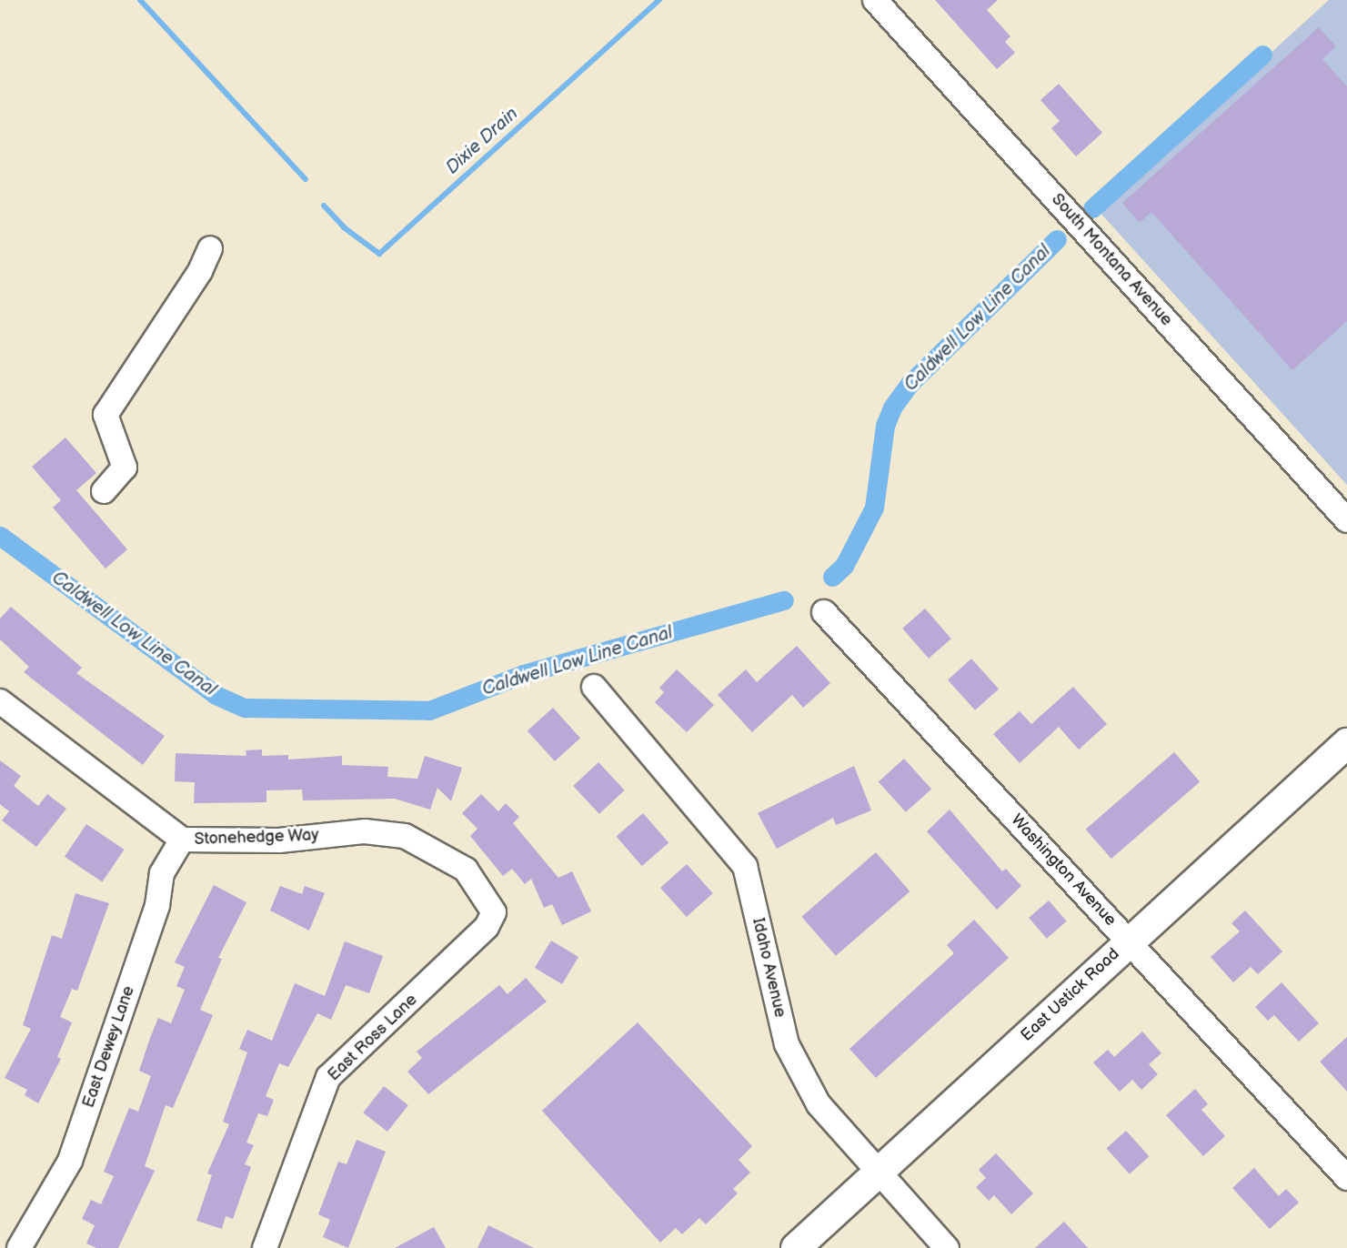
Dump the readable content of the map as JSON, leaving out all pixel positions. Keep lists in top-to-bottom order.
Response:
{
  "streets": {
    "main road": ["East Ustick Road"],
    "street": [
      "South Montana Avenue",
      "Stonehedge Way",
      "Washington Avenue",
      "Idaho Avenue",
      "East Ross Lane",
      "East Dewey Lane"
    ]
  },
  "crossings": [
    ["Stonehedge Way", "East Ross Lane"],
    ["Stonehedge Way", "East Dewey Lane"],
    ["Washington Avenue", "East Ustick Road"],
    ["Idaho Avenue", "East Ustick Road"]
  ],
  "water": ["Dixie Drain", "Caldwell Low Line Canal"]
}
